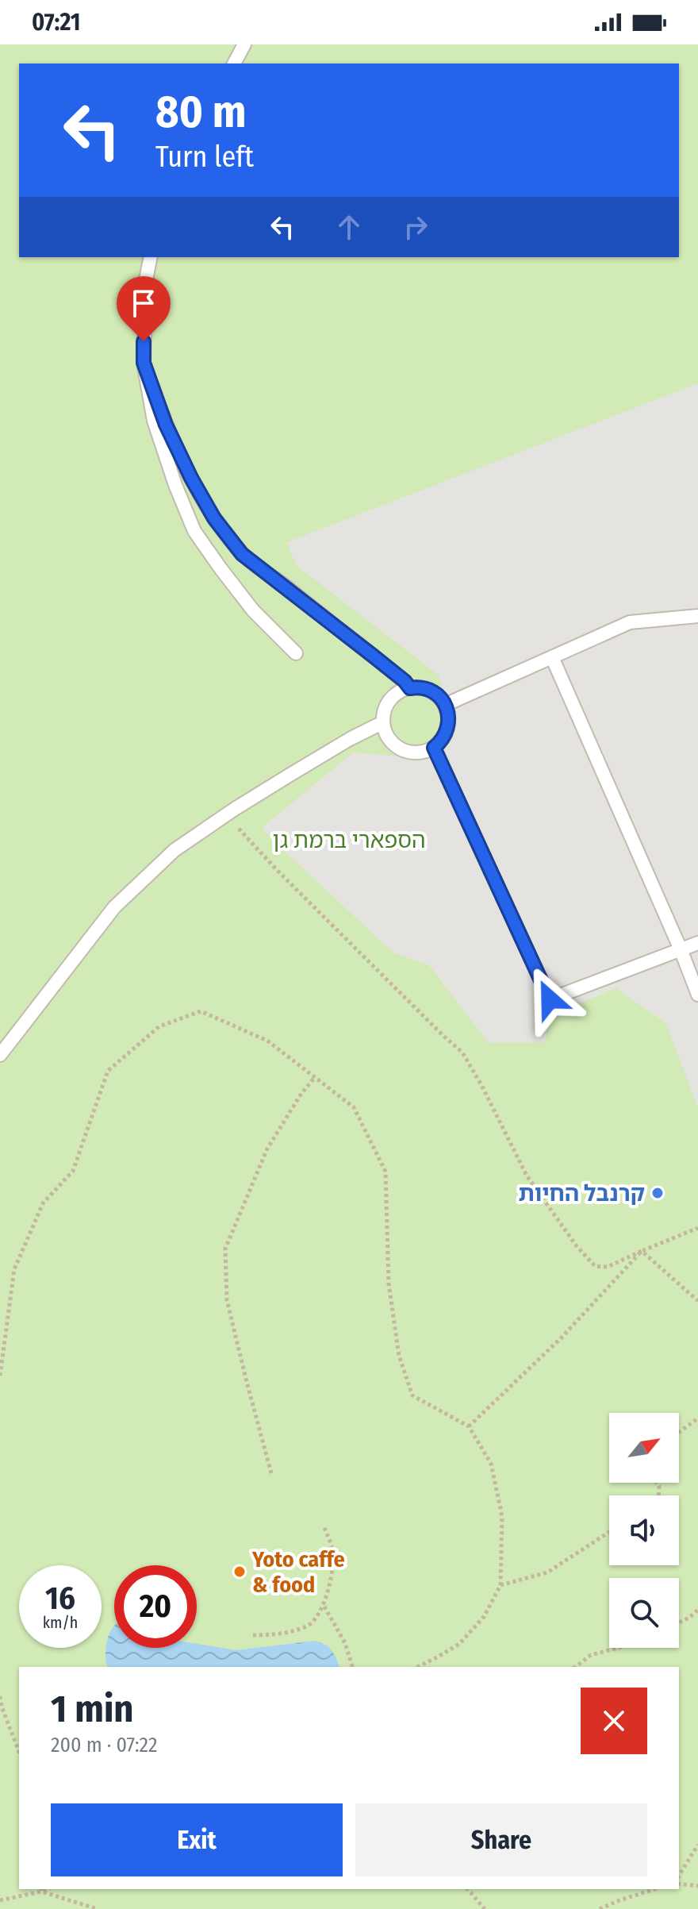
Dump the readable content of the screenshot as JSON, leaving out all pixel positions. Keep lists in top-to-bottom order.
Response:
{
  "parks": ["הספארי ברמת גן"],
  "places": ["קרנבל החיות", "Yoto caffe & food"],
  "north": "top right",
  "page": {
    "status": "07:21",
    "turn": ["80 m", "Turn left"],
    "speed": "16 km/h",
    "limit": "20",
    "heading": ["1 min", "200 m · 07:22"],
    "buttons": ["Exit", "Share"]
  }
}
